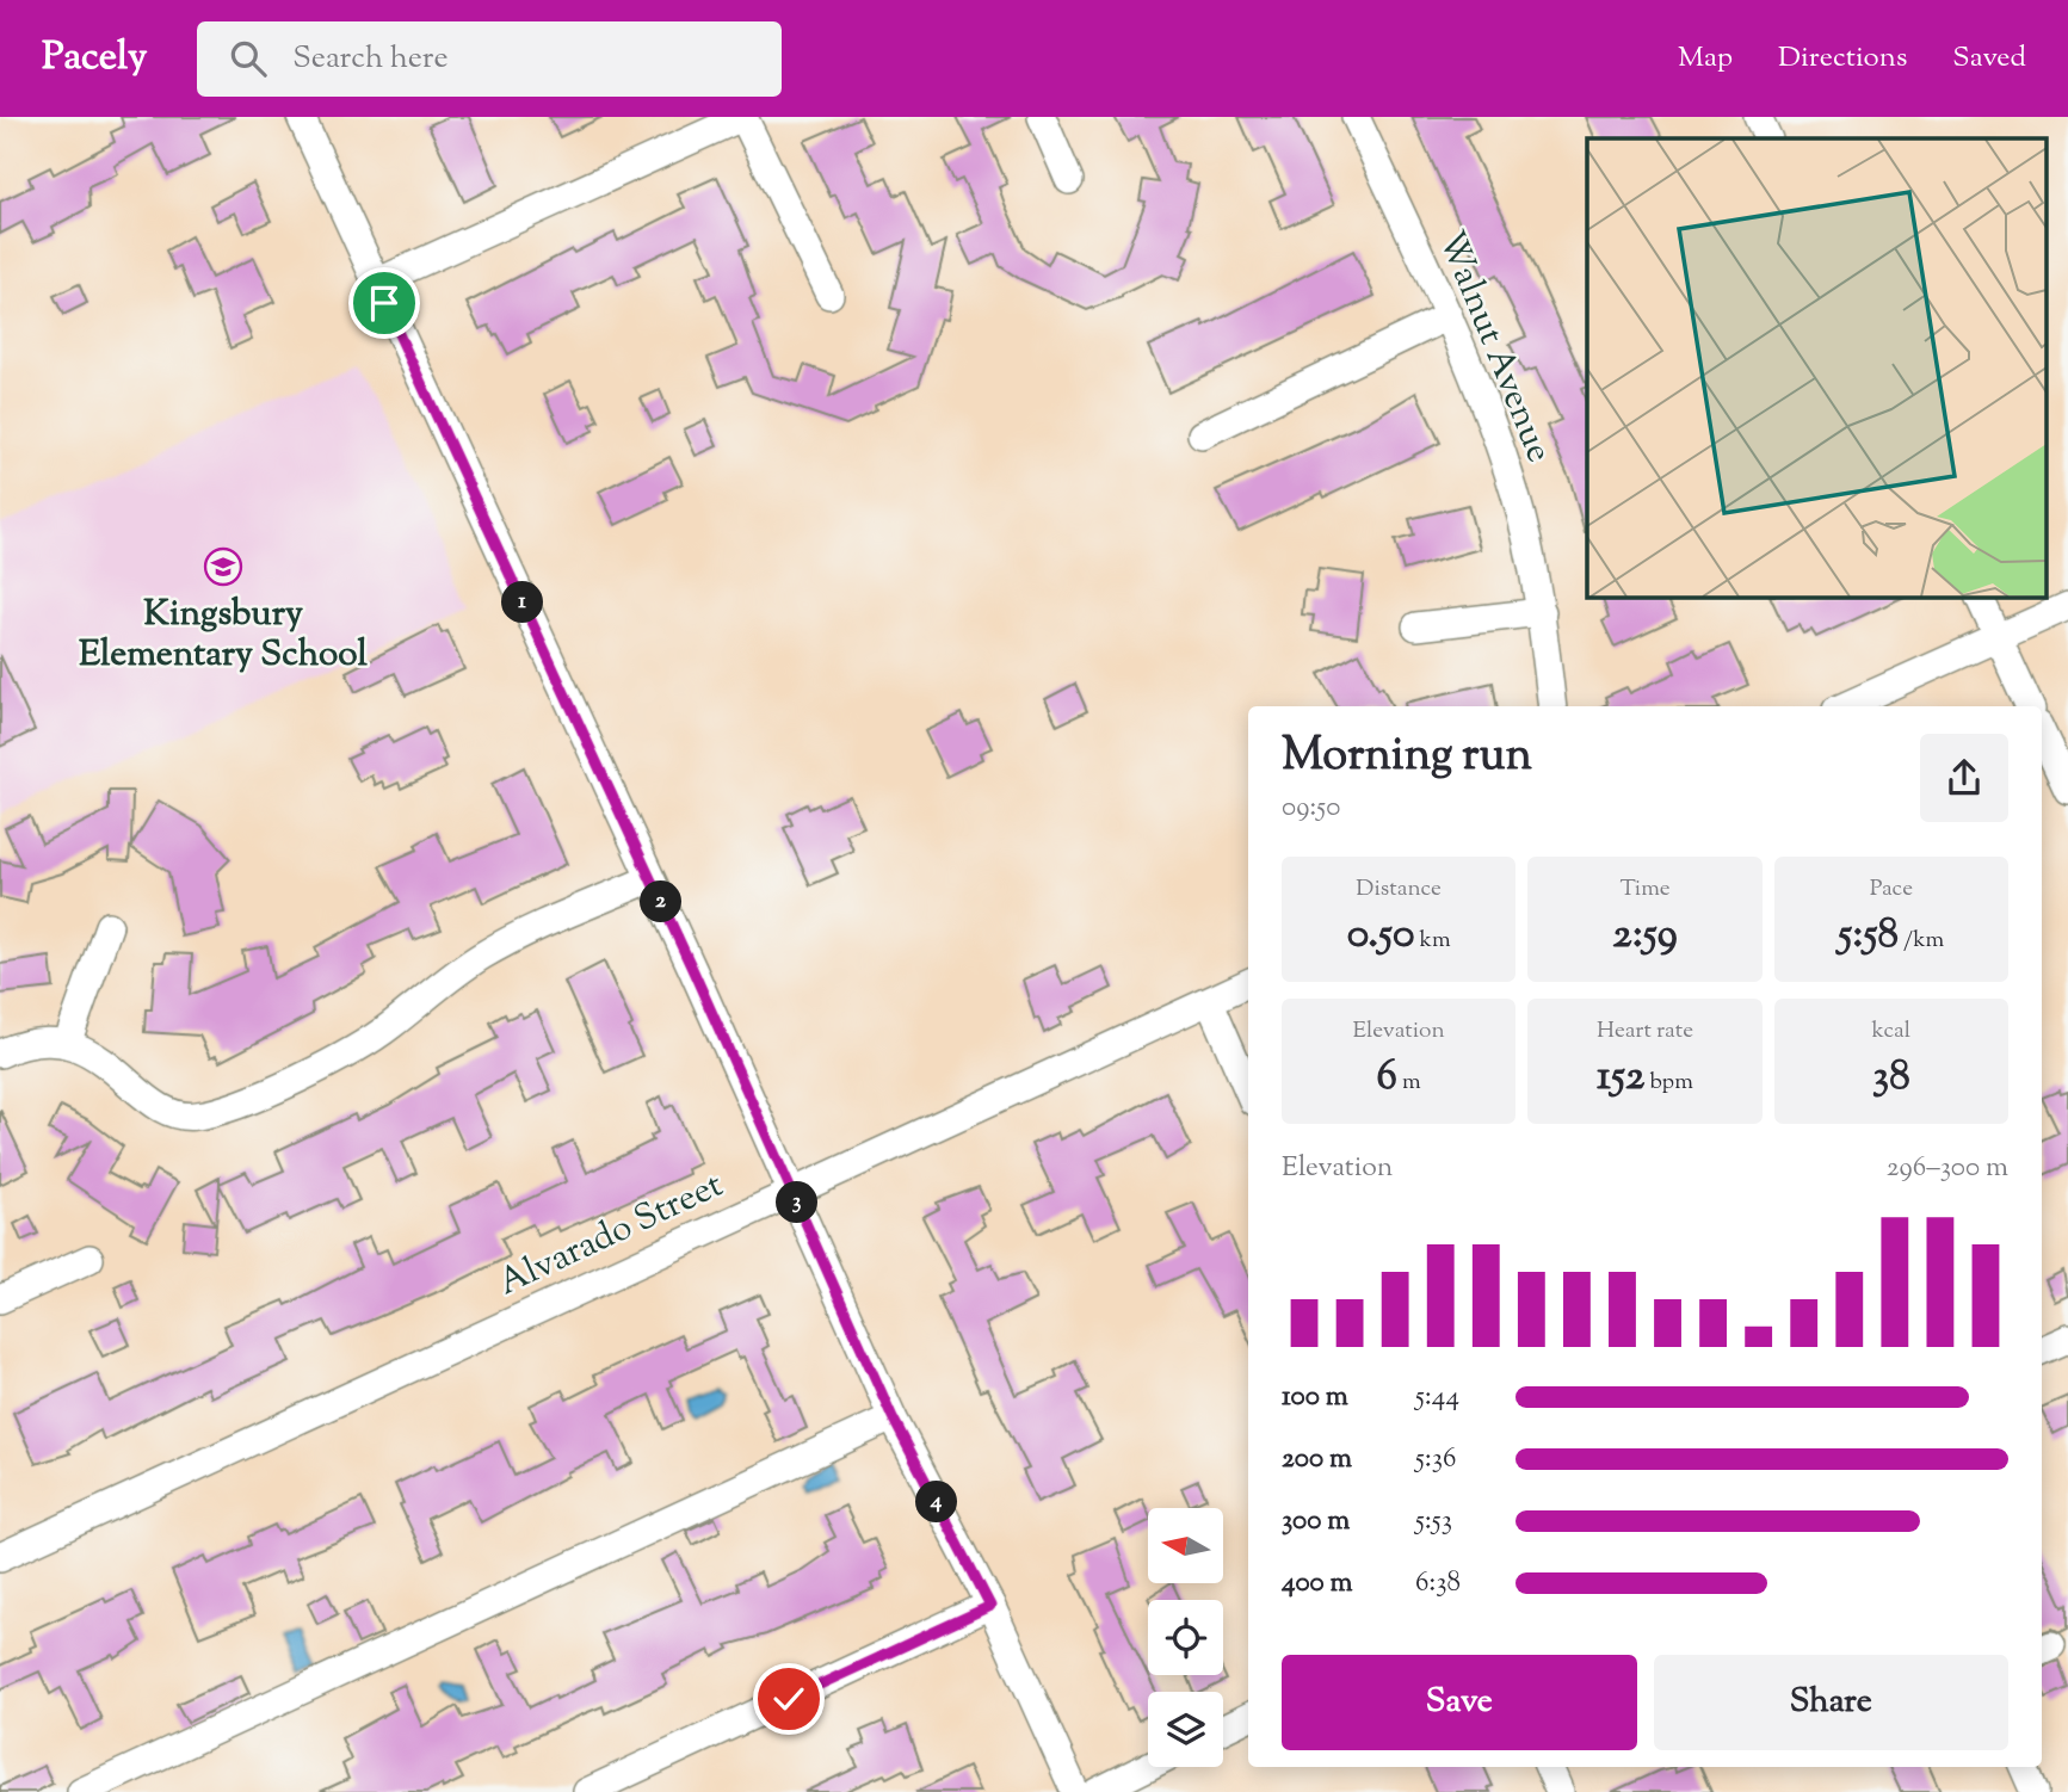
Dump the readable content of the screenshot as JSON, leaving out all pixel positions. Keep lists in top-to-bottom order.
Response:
{
  "streets": {
    "street": ["Walnut Avenue", "Alvarado Street"]
  },
  "places": {
    "school or university": ["Kingsbury Elementary School"]
  },
  "north": "left",
  "page": {
    "header": "Pacely",
    "search": "Search here",
    "nav": ["Map", "Directions", "Saved"],
    "pins": [
      "1",
      "2",
      "3",
      "4"
    ],
    "heading": ["Morning run", "09:50"],
    "stats": [
      ["Distance", "0.50 km"],
      ["Time", "2:59"],
      ["Pace", "5:58 /km"],
      ["Elevation", "6 m"],
      ["Heart rate", "152 bpm"],
      ["kcal", "38"]
    ],
    "chart": ["Elevation", "296–300 m"],
    "list": [
      {
        "name": "100 m",
        "note": "5:44"
      },
      {
        "name": "200 m",
        "note": "5:36"
      },
      {
        "name": "300 m",
        "note": "5:53"
      },
      {
        "name": "400 m",
        "note": "6:38"
      }
    ],
    "buttons": ["Save", "Share"]
  }
}
